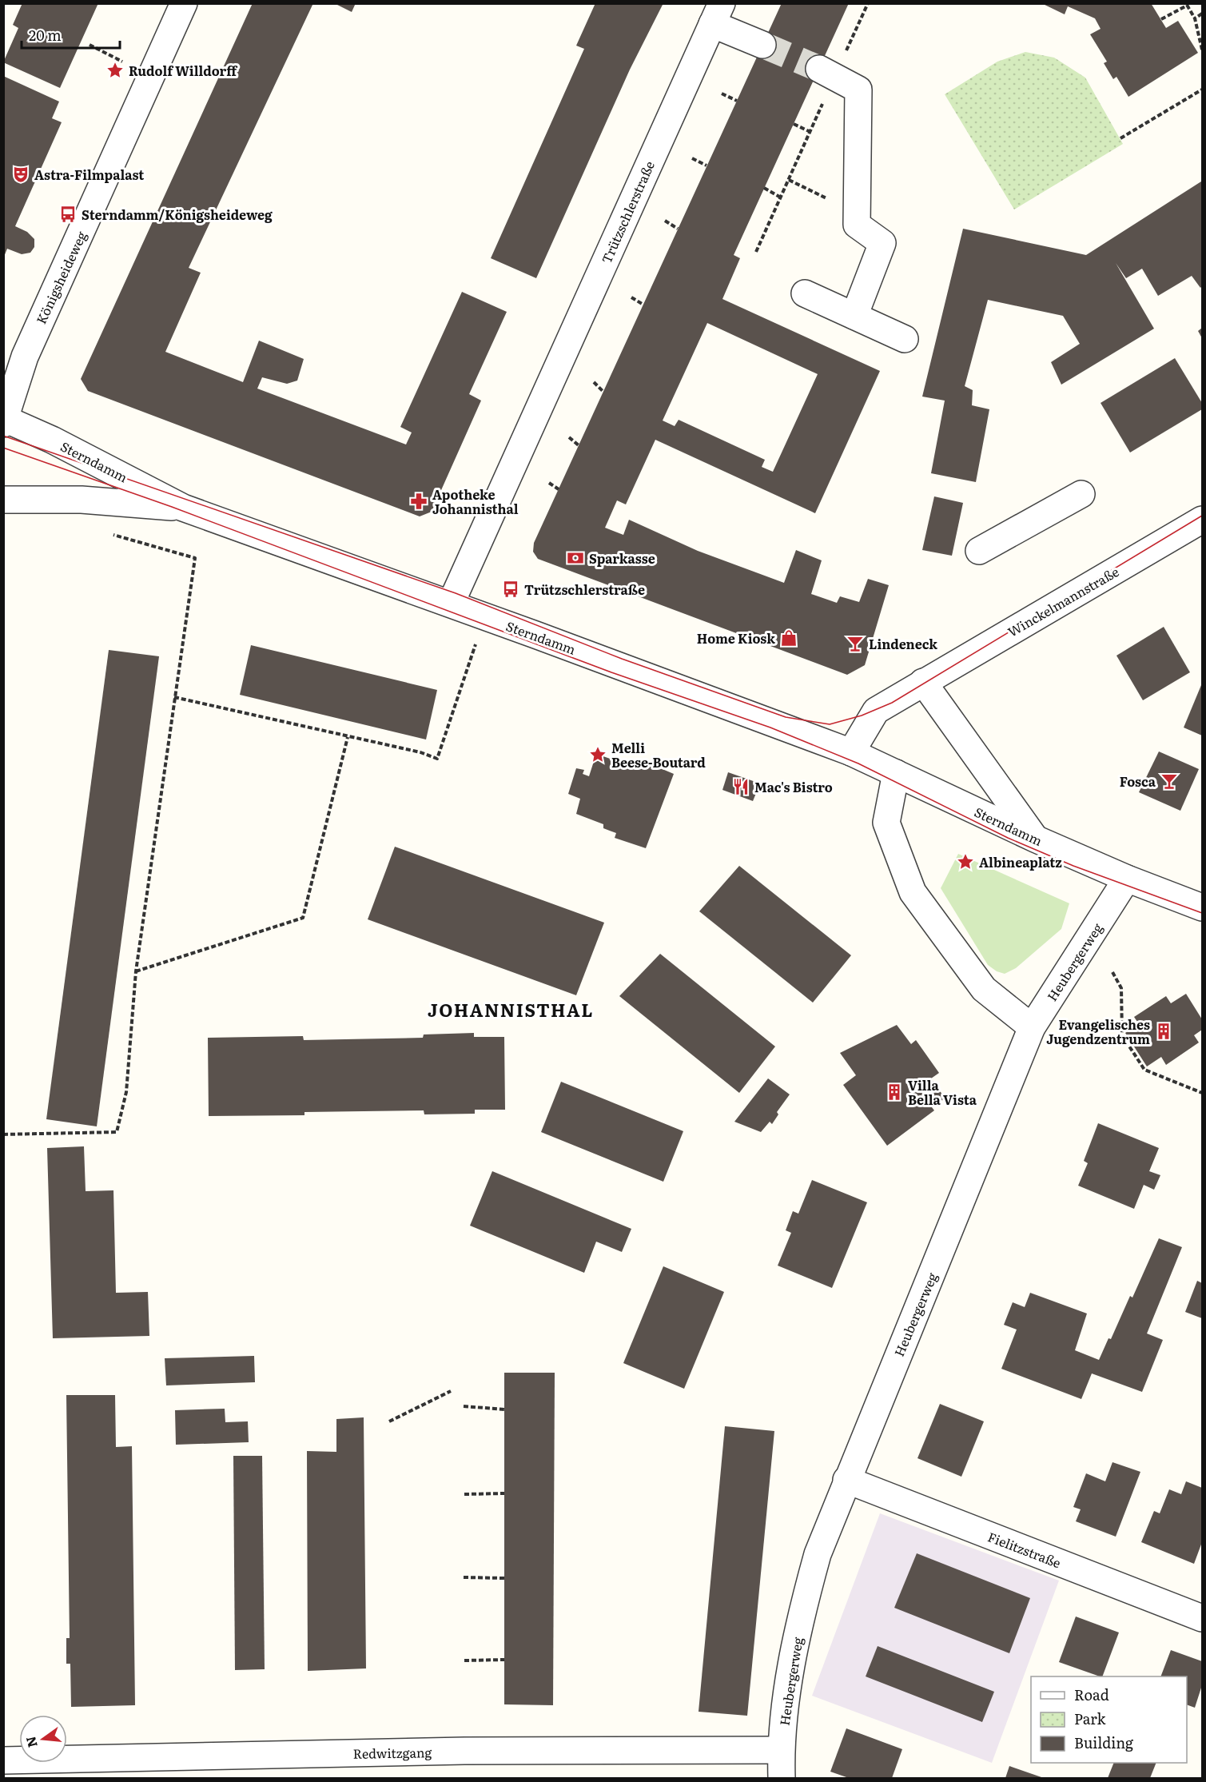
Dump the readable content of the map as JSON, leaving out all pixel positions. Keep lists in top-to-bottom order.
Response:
{
  "streets": {
    "street": [
      "Trützschlerstraße",
      "Königsheideweg",
      "Sterndamm",
      "Winckelmannstraße",
      "Heubergerweg",
      "Fielitzstraße",
      "Redwitzgang"
    ]
  },
  "crossings": [
    ["Trützschlerstraße", "Sterndamm"],
    ["Königsheideweg", "Sterndamm"],
    ["Sterndamm", "Winckelmannstraße"],
    ["Sterndamm", "Heubergerweg"],
    ["Heubergerweg", "Fielitzstraße"],
    ["Heubergerweg", "Redwitzgang"]
  ],
  "districts": ["JOHANNISTHAL"],
  "places": {
    "place": ["Rudolf Willdorff", "Melli Beese-Boutard", "Albineaplatz"],
    "theatre": ["Astra-Filmpalast"],
    "bus stop": ["Sterndamm/Königsheideweg", "Trützschlerstraße"],
    "pharmacy": ["Apotheke Johannisthal"],
    "bank": ["Sparkasse"],
    "shop": ["Home Kiosk"],
    "bar": ["Lindeneck", "Fosca"],
    "restaurant": ["Mac's Bistro"],
    "building": ["Evangelisches Jugendzentrum", "Villa Bella Vista"]
  },
  "legend": ["Road", "Park", "Building"],
  "scale_bar": "20 m",
  "north": "left"
}
